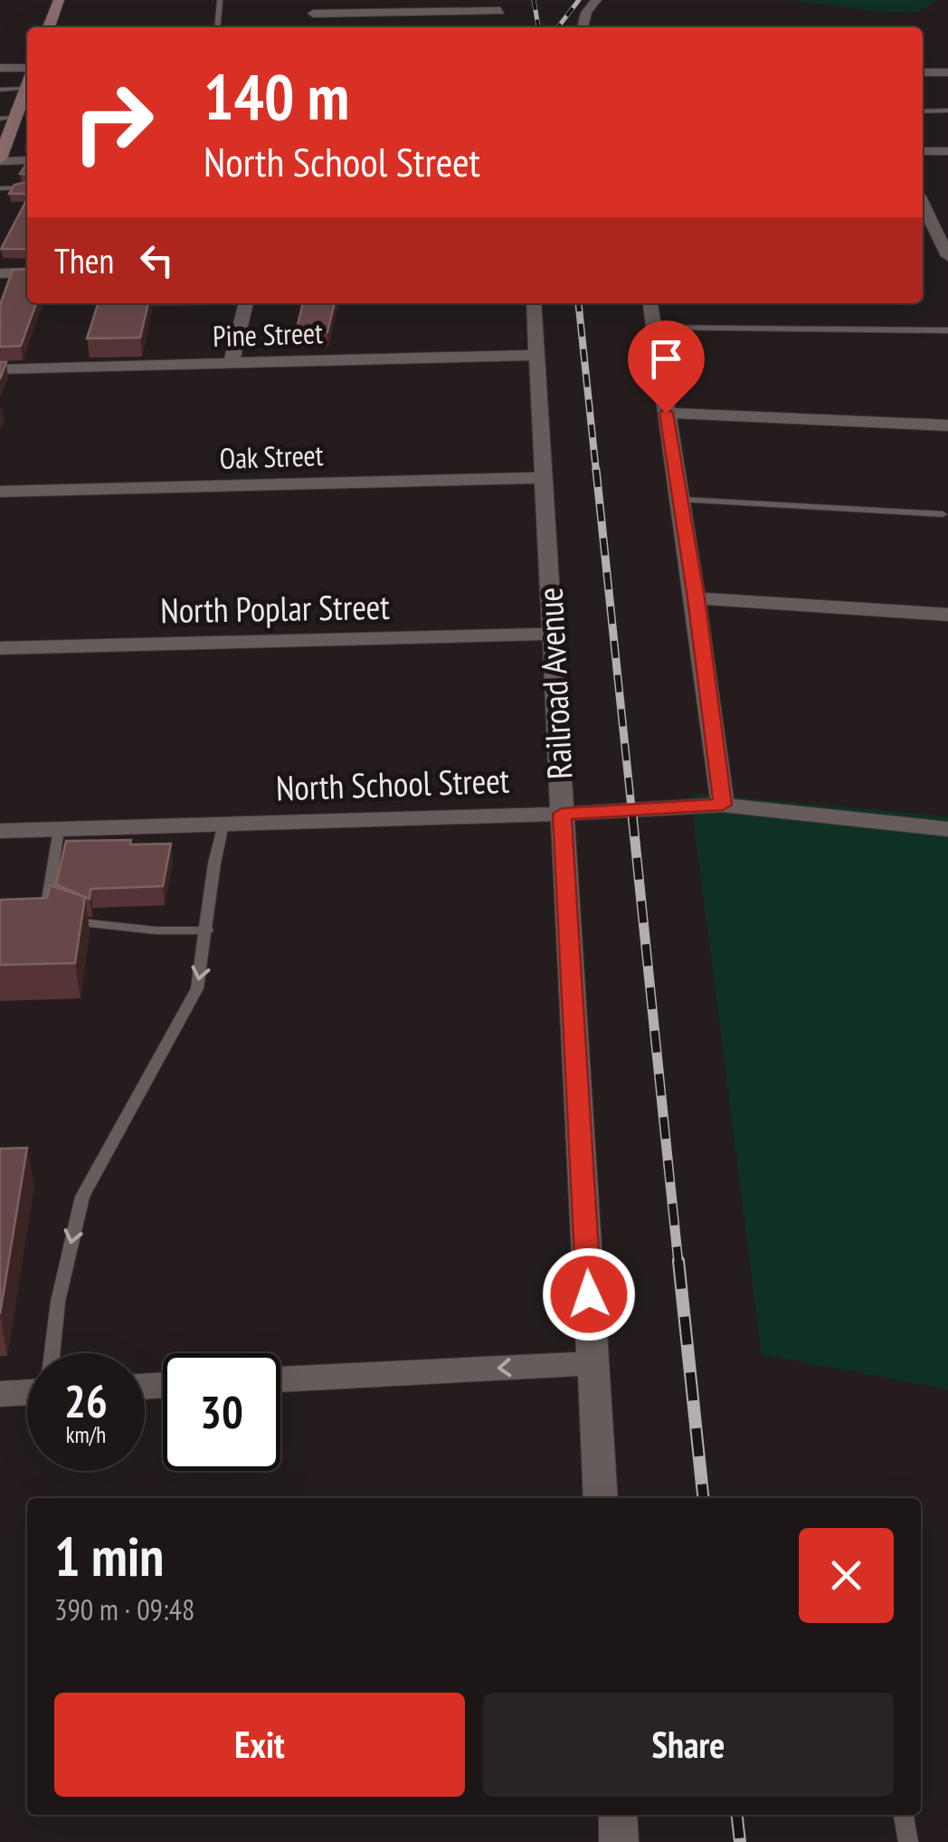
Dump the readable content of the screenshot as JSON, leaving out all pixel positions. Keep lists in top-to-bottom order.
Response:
{
  "streets": {
    "street": [
      "Pine Street",
      "Oak Street",
      "North Poplar Street",
      "Railroad Avenue",
      "North School Street"
    ]
  },
  "crossings": [
    ["Pine Street", "Railroad Avenue"],
    ["Oak Street", "Railroad Avenue"],
    ["North Poplar Street", "Railroad Avenue"],
    ["Railroad Avenue", "North School Street"]
  ],
  "page": {
    "turn": ["140 m", "North School Street"],
    "then": "Then",
    "speed": "26 km/h",
    "limit": "30",
    "heading": ["1 min", "390 m · 09:48"],
    "buttons": ["Exit", "Share"]
  }
}
